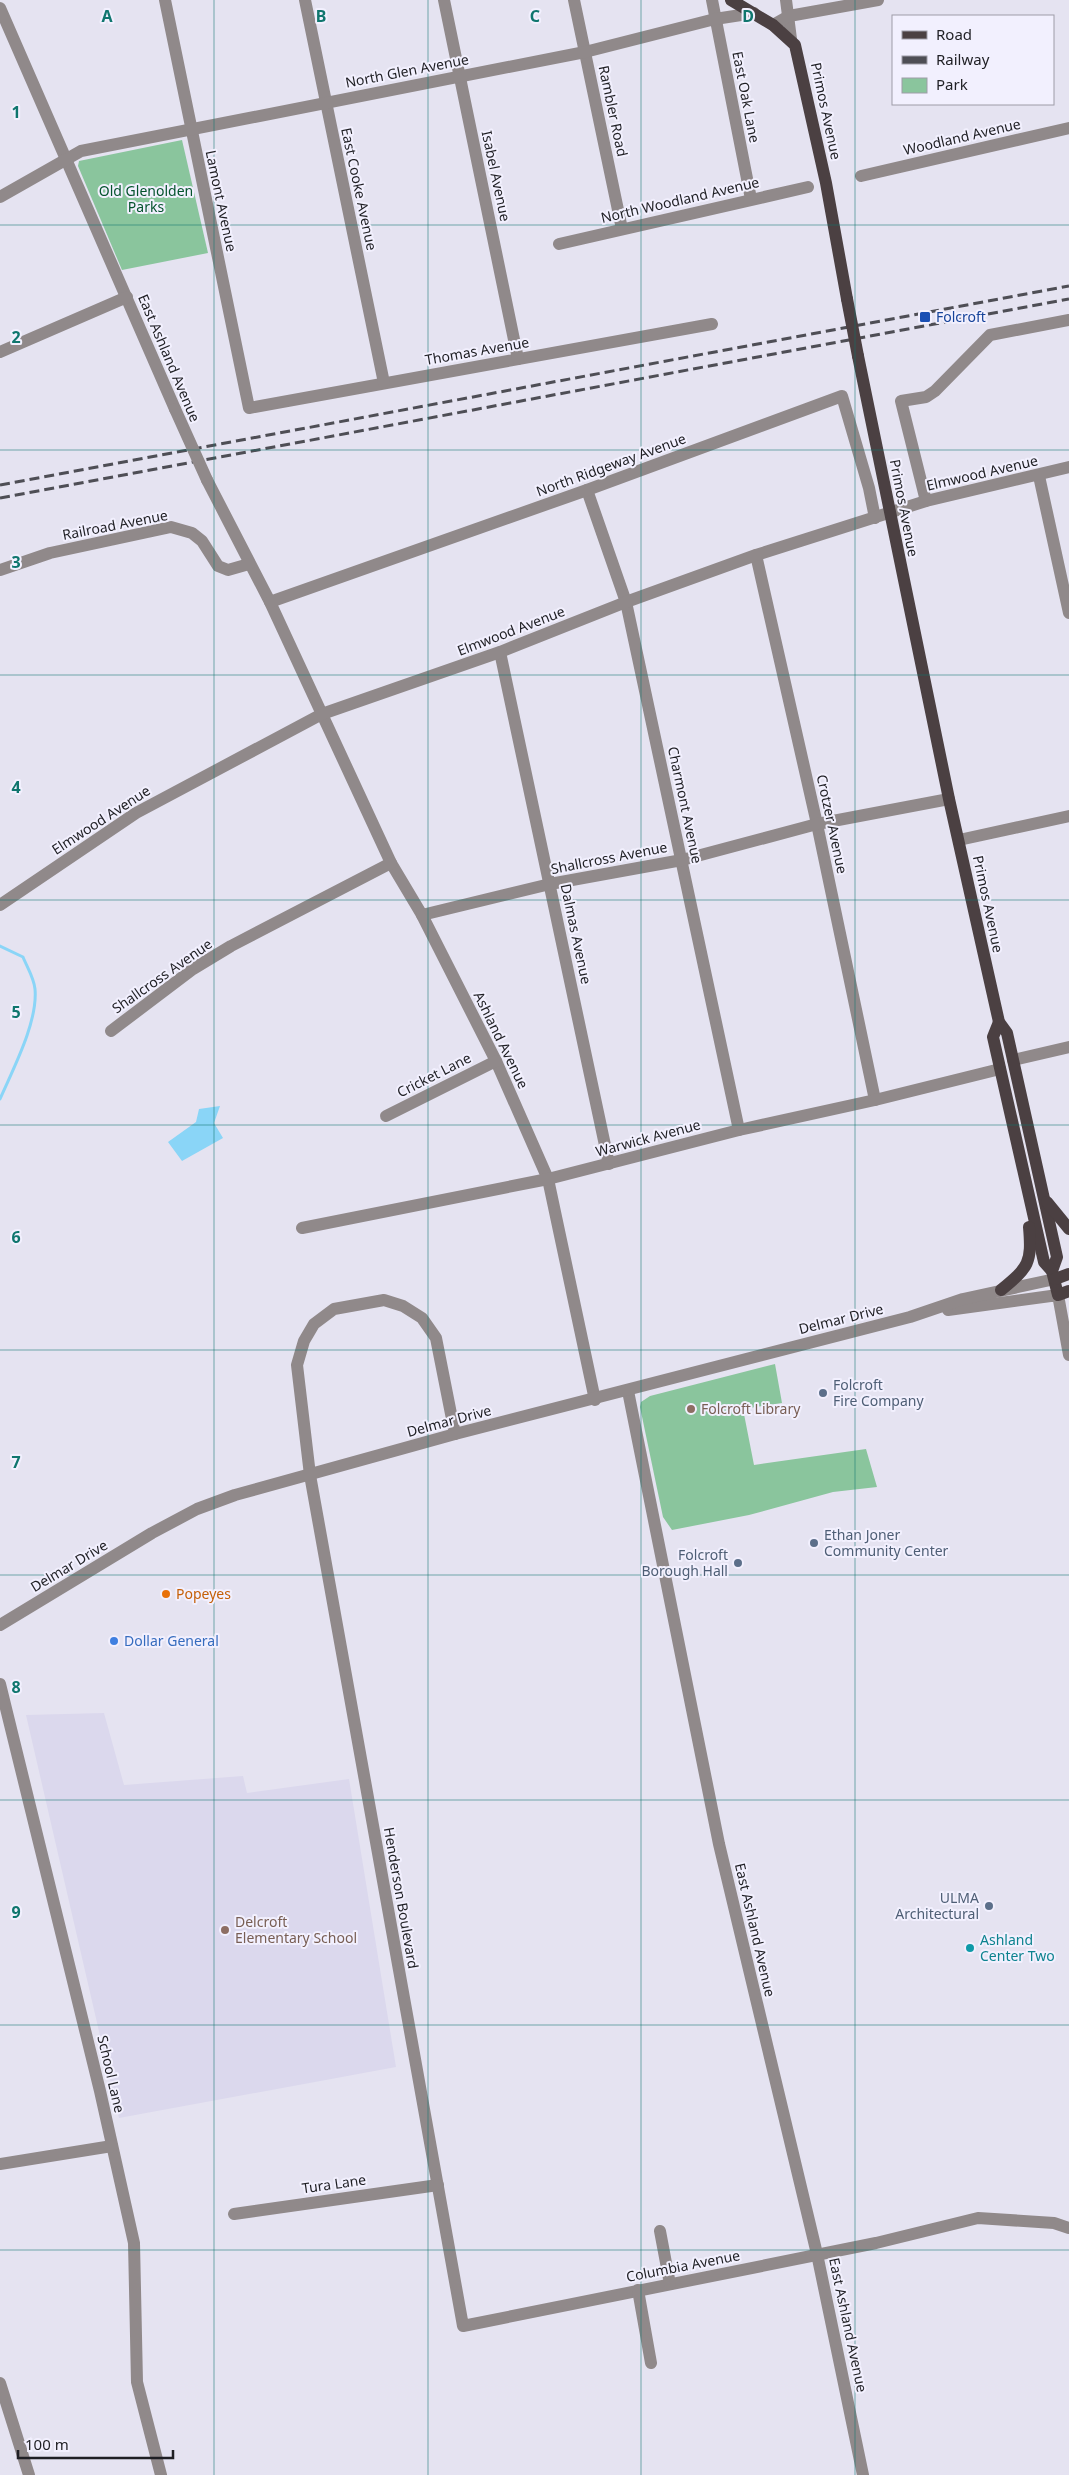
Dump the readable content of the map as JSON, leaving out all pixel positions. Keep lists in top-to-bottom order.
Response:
{
  "streets": {
    "main road": ["Primos Avenue"],
    "street": [
      "North Glen Avenue",
      "East Oak Lane",
      "Rambler Road",
      "Woodland Avenue",
      "Isabel Avenue",
      "East Cooke Avenue",
      "North Woodland Avenue",
      "Lamont Avenue",
      "Thomas Avenue",
      "East Ashland Avenue",
      "North Ridgeway Avenue",
      "Elmwood Avenue",
      "Railroad Avenue",
      "Charmont Avenue",
      "Crotzer Avenue",
      "Shallcross Avenue",
      "Dalmas Avenue",
      "Ashland Avenue",
      "Cricket Lane",
      "Warwick Avenue",
      "Delmar Drive",
      "Henderson Boulevard",
      "School Lane",
      "Tura Lane",
      "Columbia Avenue"
    ]
  },
  "crossings": [
    ["North Glen Avenue", "East Oak Lane"],
    ["North Glen Avenue", "Rambler Road"],
    ["North Glen Avenue", "Isabel Avenue"],
    ["North Glen Avenue", "East Cooke Avenue"],
    ["North Glen Avenue", "Lamont Avenue"],
    ["North Glen Avenue", "East Ashland Avenue"],
    ["East Oak Lane", "North Woodland Avenue"],
    ["Rambler Road", "North Woodland Avenue"],
    ["Primos Avenue", "Elmwood Avenue"],
    ["Primos Avenue", "Shallcross Avenue"],
    ["Primos Avenue", "Warwick Avenue"],
    ["Primos Avenue", "Delmar Drive"],
    ["Isabel Avenue", "Thomas Avenue"],
    ["East Cooke Avenue", "Thomas Avenue"],
    ["Lamont Avenue", "Thomas Avenue"],
    ["East Ashland Avenue", "North Ridgeway Avenue"],
    ["East Ashland Avenue", "Elmwood Avenue"],
    ["East Ashland Avenue", "Railroad Avenue"],
    ["East Ashland Avenue", "Ashland Avenue"],
    ["East Ashland Avenue", "Delmar Drive"],
    ["East Ashland Avenue", "Columbia Avenue"],
    ["North Ridgeway Avenue", "Elmwood Avenue"],
    ["North Ridgeway Avenue", "Charmont Avenue"],
    ["Elmwood Avenue", "Charmont Avenue"],
    ["Elmwood Avenue", "Crotzer Avenue"],
    ["Elmwood Avenue", "Dalmas Avenue"],
    ["Elmwood Avenue", "Ashland Avenue"],
    ["Charmont Avenue", "Shallcross Avenue"],
    ["Charmont Avenue", "Warwick Avenue"],
    ["Crotzer Avenue", "Shallcross Avenue"],
    ["Crotzer Avenue", "Warwick Avenue"],
    ["Shallcross Avenue", "Dalmas Avenue"],
    ["Shallcross Avenue", "Ashland Avenue"],
    ["Dalmas Avenue", "Warwick Avenue"],
    ["Ashland Avenue", "Cricket Lane"],
    ["Ashland Avenue", "Warwick Avenue"],
    ["Ashland Avenue", "Delmar Drive"],
    ["Delmar Drive", "Henderson Boulevard"],
    ["Henderson Boulevard", "Tura Lane"],
    ["Henderson Boulevard", "Columbia Avenue"]
  ],
  "parks": ["Old Glenolden Parks"],
  "places": {
    "transit": ["Folcroft"],
    "other": [
      "Folcroft Fire Company",
      "Folcroft Library",
      "Ethan Joner Community Center",
      "Folcroft Borough Hall",
      "Popeyes",
      "Dollar General",
      "ULMA Architectural",
      "Delcroft Elementary School",
      "Ashland Center Two"
    ]
  },
  "legend": ["Road", "Railway", "Park"],
  "scale_bar": "100 m",
  "grid": {
    "columns": [
      "A",
      "B",
      "C",
      "D"
    ],
    "rows": [
      "1",
      "2",
      "3",
      "4",
      "5",
      "6",
      "7",
      "8",
      "9"
    ]
  }
}
